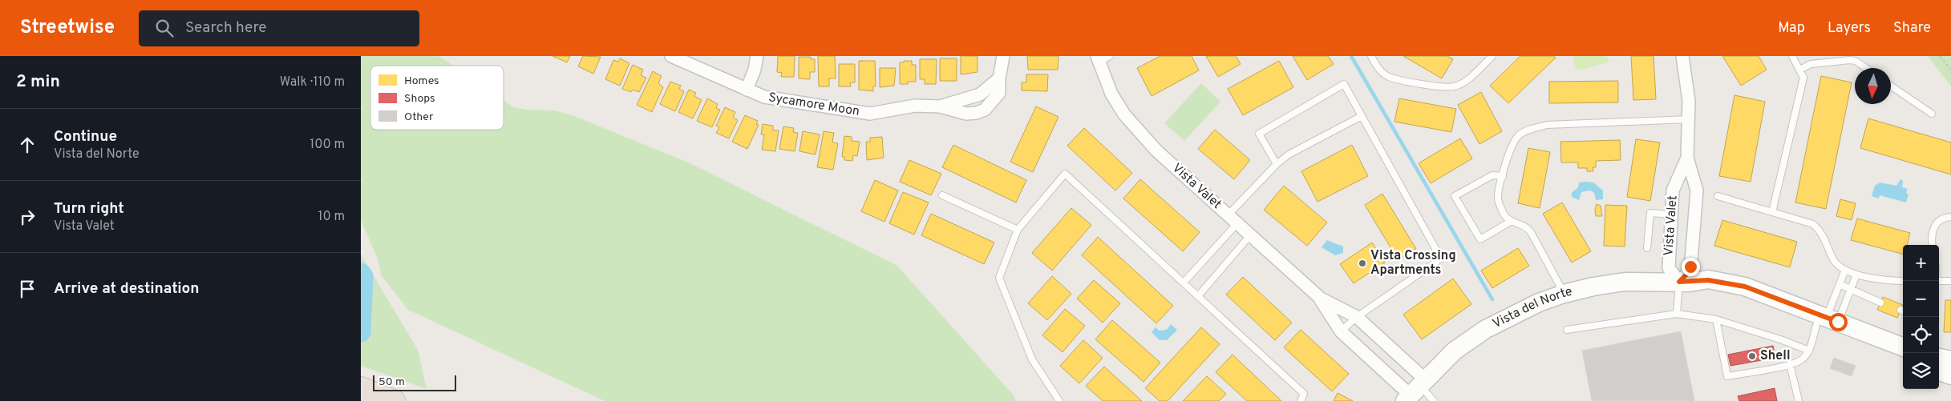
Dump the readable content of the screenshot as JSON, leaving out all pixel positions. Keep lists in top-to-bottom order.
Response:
{
  "streets": {
    "street": ["Sycamore Moon", "Vista Valet", "Vista del Norte"]
  },
  "crossings": [
    ["Vista Valet", "Vista del Norte"]
  ],
  "places": ["Vista Crossing Apartments", "Shell"],
  "legend": ["Homes", "Shops", "Other"],
  "scale_bar": "50 m",
  "north": "bottom",
  "page": {
    "header": "Streetwise",
    "search": "Search here",
    "nav": ["Map", "Layers", "Share"],
    "heading": ["2 min", "Walk · 110 m"],
    "list": [
      ["Continue", "Vista del Norte", "100 m"],
      ["Turn right", "Vista Valet", "10 m"],
      "Arrive at destination"
    ],
    "map_buttons": ["+", "−"],
    "scale": "50 m"
  }
}
